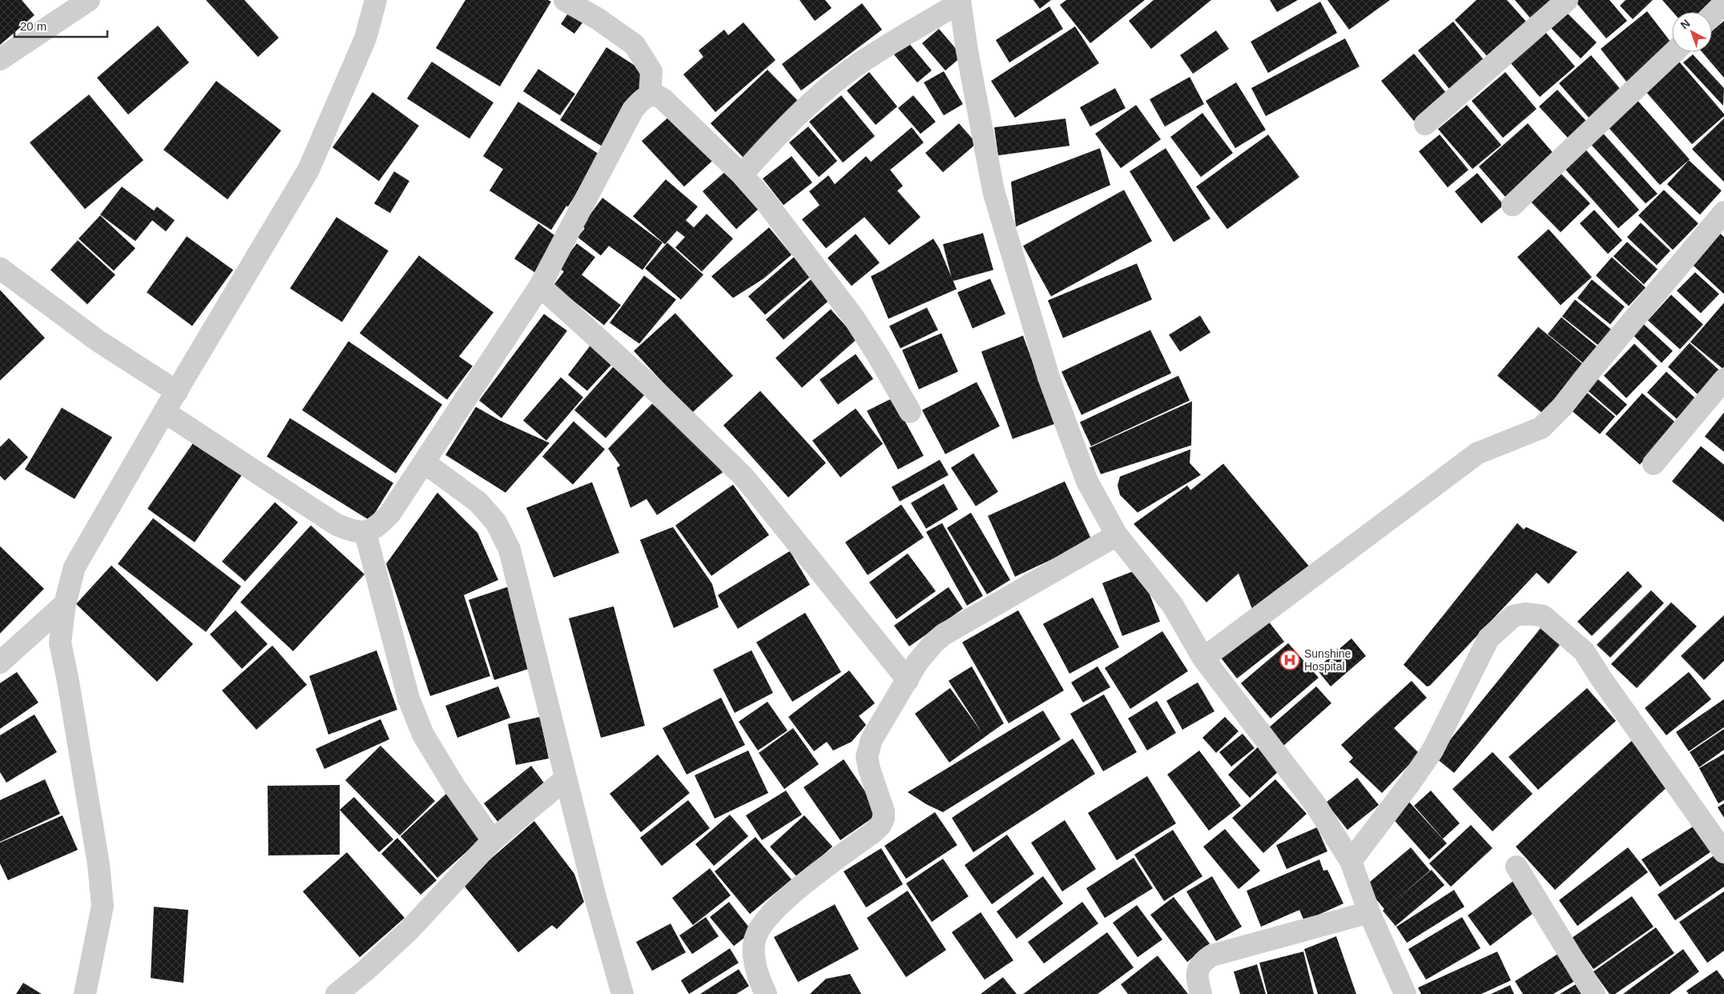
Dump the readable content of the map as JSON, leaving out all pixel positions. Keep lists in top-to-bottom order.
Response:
{
  "places": {
    "hospital": ["Sunshine Hospital"]
  },
  "scale_bar": "20 m",
  "north": "top left"
}
